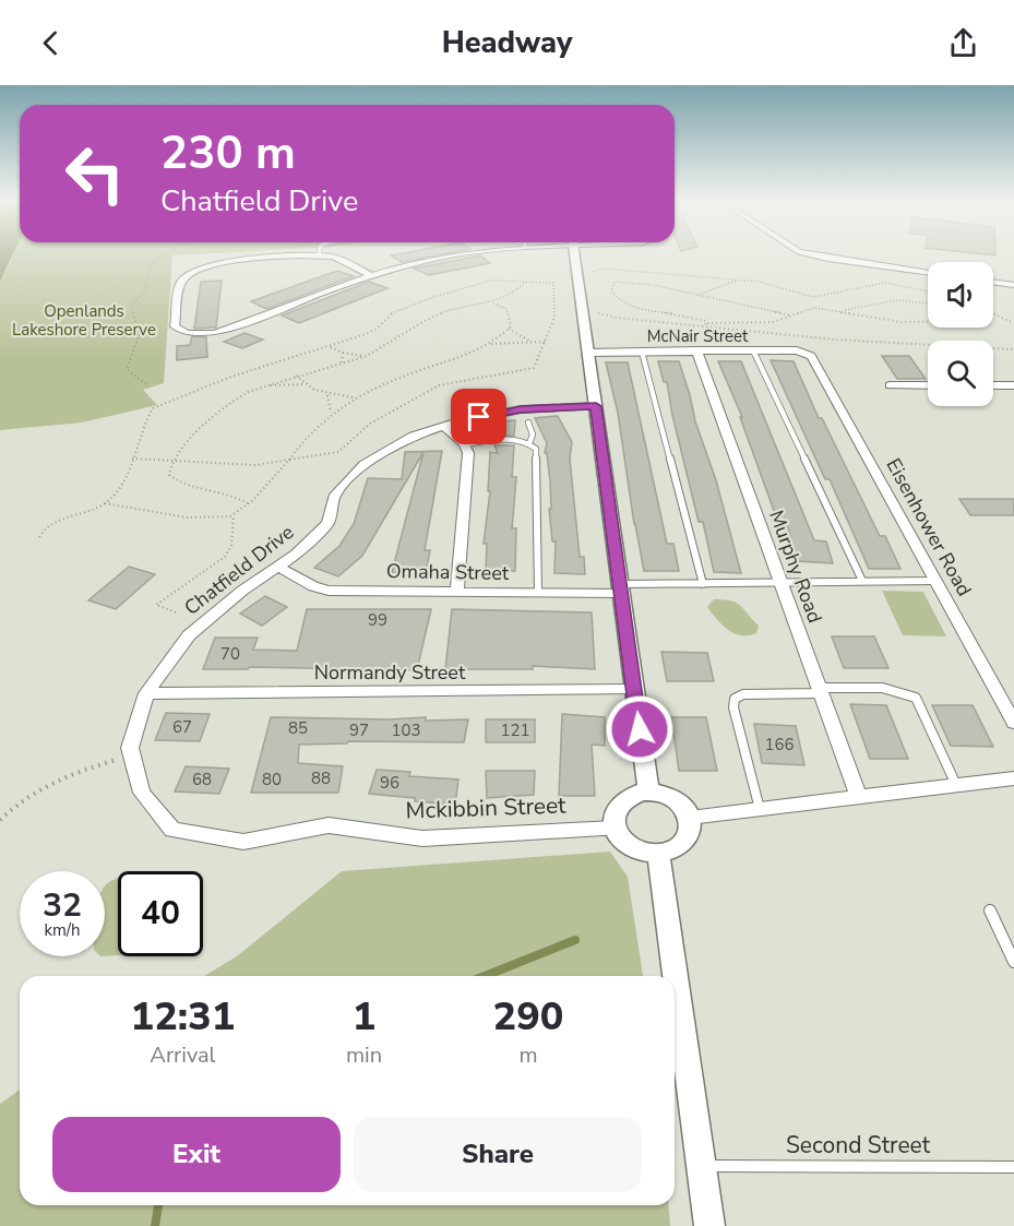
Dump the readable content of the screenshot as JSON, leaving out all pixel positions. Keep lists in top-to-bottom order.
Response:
{
  "streets": {
    "street": [
      "McNair Street",
      "Eisenhower Road",
      "Murphy Road",
      "Chatfield Drive",
      "Omaha Street",
      "Normandy Street",
      "Mckibbin Street"
    ],
    "lane": ["Second Street"]
  },
  "crossings": [
    ["McNair Street", "Eisenhower Road"],
    ["McNair Street", "Murphy Road"],
    ["Chatfield Drive", "Omaha Street"],
    ["Chatfield Drive", "Normandy Street"],
    ["Chatfield Drive", "Mckibbin Street"]
  ],
  "parks": ["Openlands Lakeshore Preserve"],
  "house_numbers": [
    "99",
    "70",
    "67",
    "85",
    "97",
    "103",
    "121",
    "166",
    "88",
    "68",
    "80",
    "96"
  ],
  "page": {
    "header": "Headway",
    "turn": ["230 m", "Chatfield Drive"],
    "speed": "32 km/h",
    "limit": "40",
    "eta": [
      "12:31",
      "Arrival",
      "1",
      "min",
      "290",
      "m"
    ],
    "buttons": ["Exit", "Share"]
  }
}
